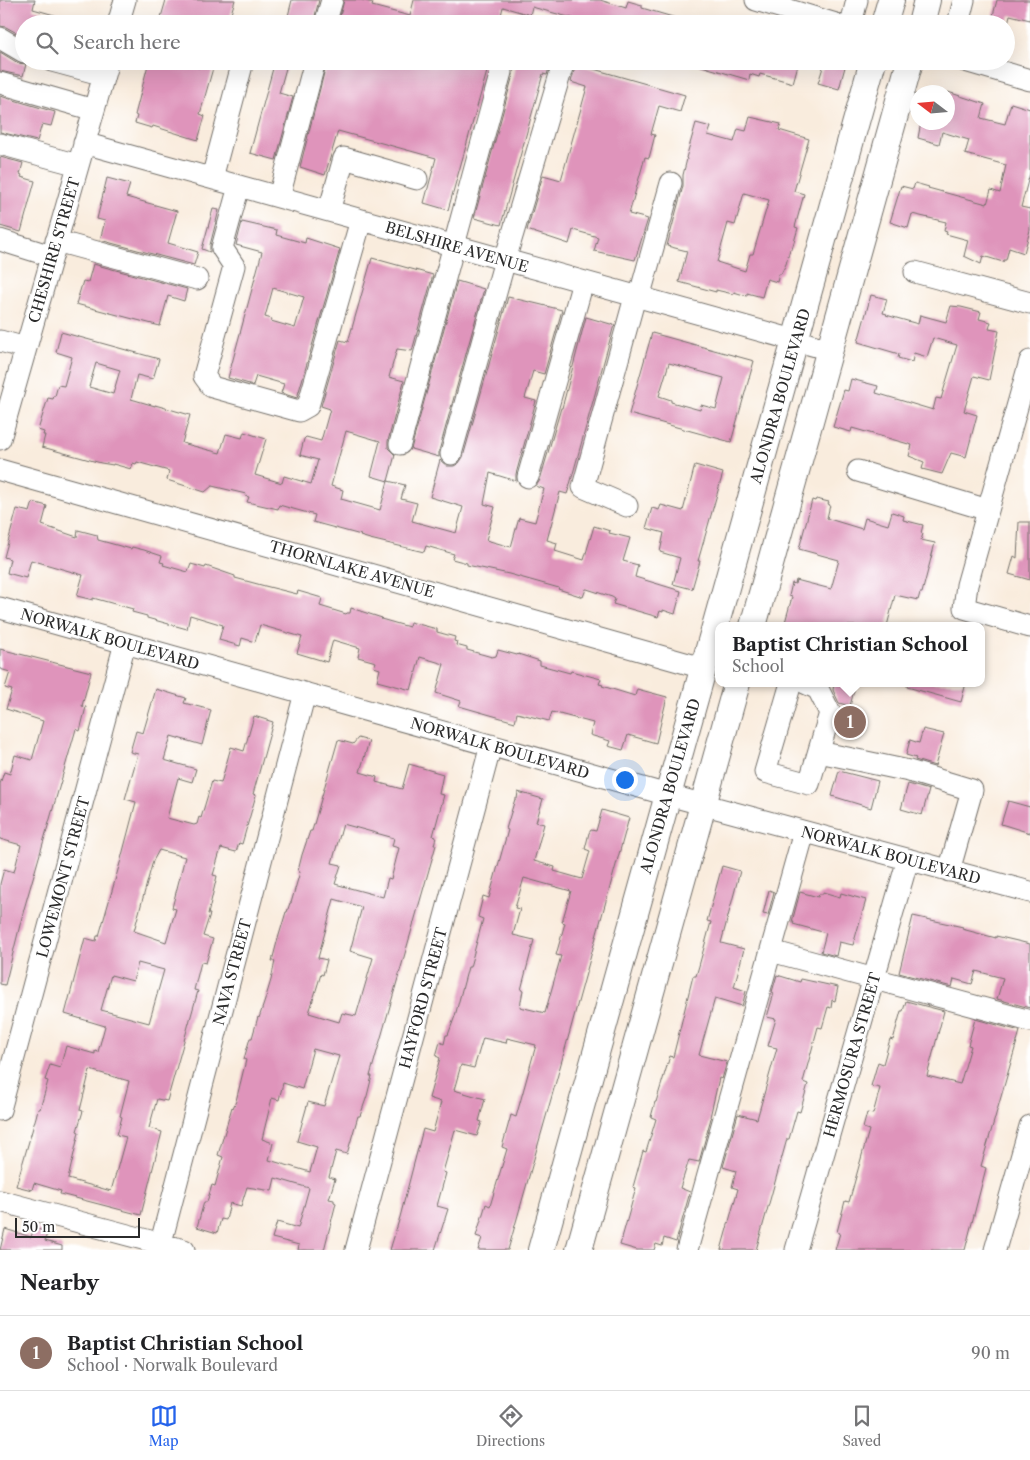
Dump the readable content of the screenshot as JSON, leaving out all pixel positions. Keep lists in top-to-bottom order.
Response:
{
  "streets": {
    "main road": ["ALONDRA BOULEVARD"],
    "street": [
      "BELSHIRE AVENUE",
      "CHESHIRE STREET",
      "THORNLAKE AVENUE",
      "NORWALK BOULEVARD",
      "LOWEMONT STREET",
      "NAVA STREET",
      "HAYFORD STREET",
      "HERMOSURA STREET"
    ]
  },
  "crossings": [
    ["BELSHIRE AVENUE", "CHESHIRE STREET"],
    ["BELSHIRE AVENUE", "ALONDRA BOULEVARD"],
    ["ALONDRA BOULEVARD", "THORNLAKE AVENUE"],
    ["ALONDRA BOULEVARD", "NORWALK BOULEVARD"],
    ["NORWALK BOULEVARD", "LOWEMONT STREET"],
    ["NORWALK BOULEVARD", "NAVA STREET"],
    ["NORWALK BOULEVARD", "HAYFORD STREET"],
    ["NORWALK BOULEVARD", "HERMOSURA STREET"]
  ],
  "scale_bar": "50 m",
  "north": "left",
  "page": {
    "search": "Search here",
    "popup": ["Baptist Christian School", "School"],
    "pins": "1",
    "scale": "50 m",
    "heading": "Nearby",
    "list": [
      {
        "mark": "1",
        "name": "Baptist Christian School",
        "note": "School · Norwalk Boulevard",
        "value": "90 m"
      }
    ],
    "nav": ["Map", "Directions", "Saved"]
  }
}
